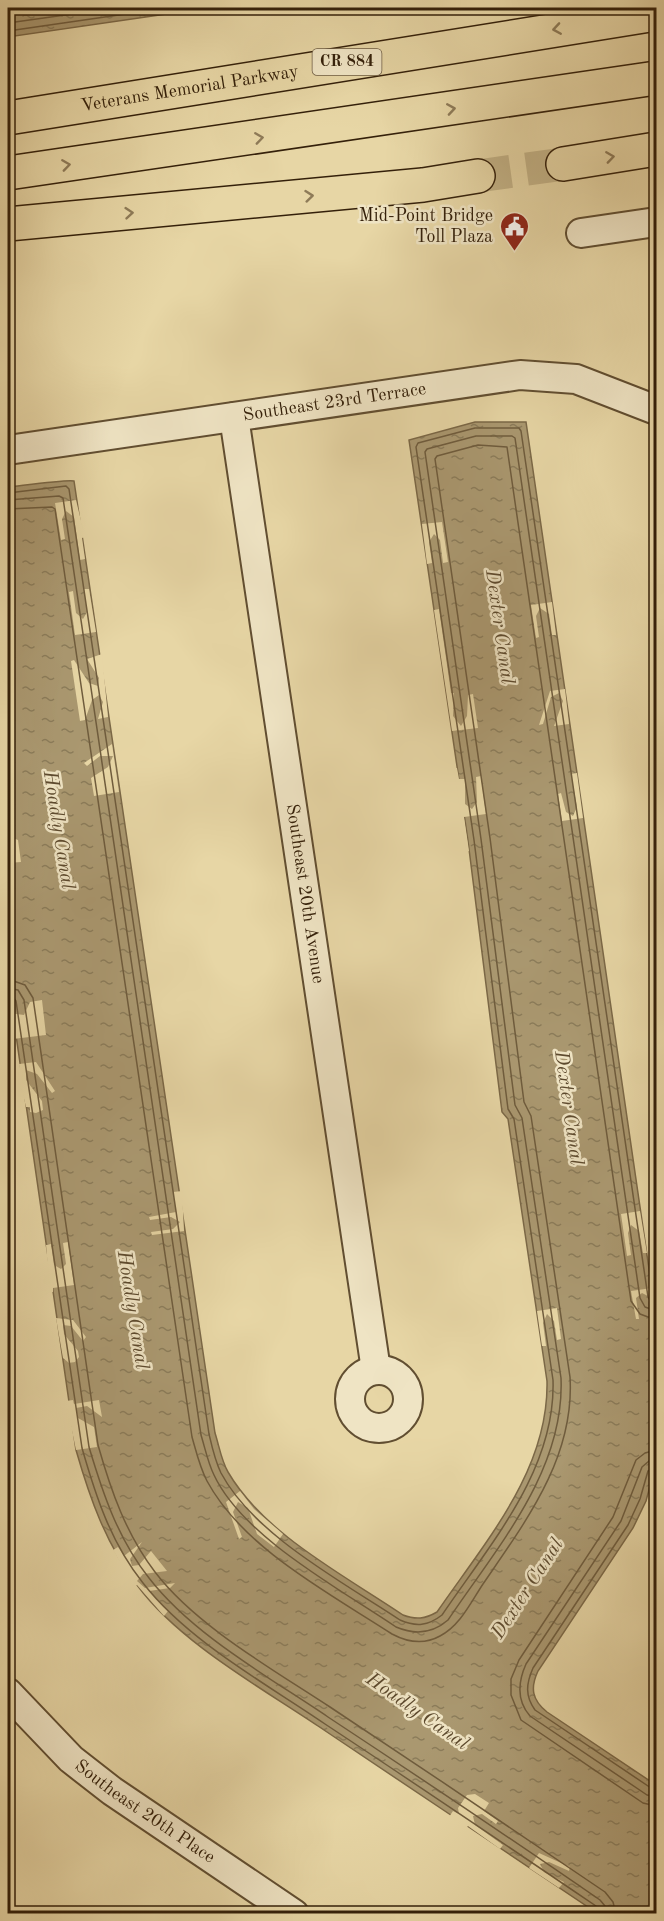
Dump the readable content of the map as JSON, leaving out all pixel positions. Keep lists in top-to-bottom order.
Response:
{
  "streets": {
    "highway": ["CR 884", "Veterans Memorial Parkway"],
    "street": ["Southeast 23rd Terrace", "Southeast 20th Avenue", "Southeast 20th Place"]
  },
  "crossings": [
    ["Southeast 23rd Terrace", "Southeast 20th Avenue"]
  ],
  "water": ["Dexter Canal", "Hoadly Canal"],
  "places": {
    "public building": ["Mid-Point Bridge Toll Plaza"]
  }
}
